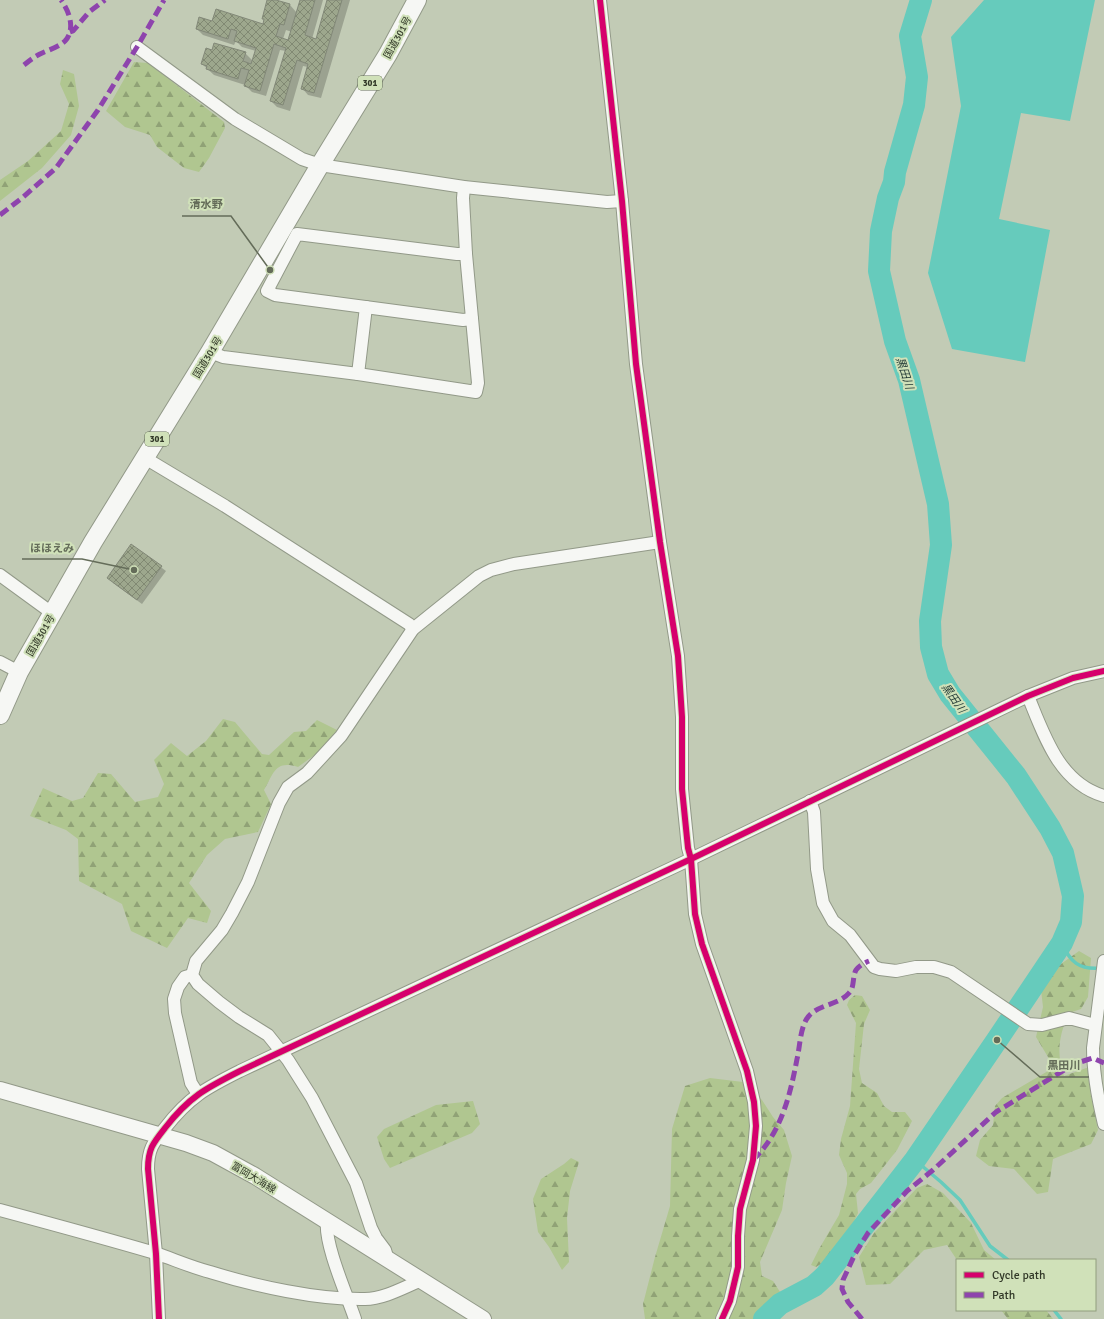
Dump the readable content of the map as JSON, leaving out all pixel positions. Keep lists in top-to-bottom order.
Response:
{
  "streets": {
    "highway": ["国道301号", "301"],
    "main road": ["富岡大海線"]
  },
  "water": ["黒田川"],
  "places": ["清水野", "ほほえみ", "黒田川"],
  "legend": ["Cycle path", "Path"]
}
